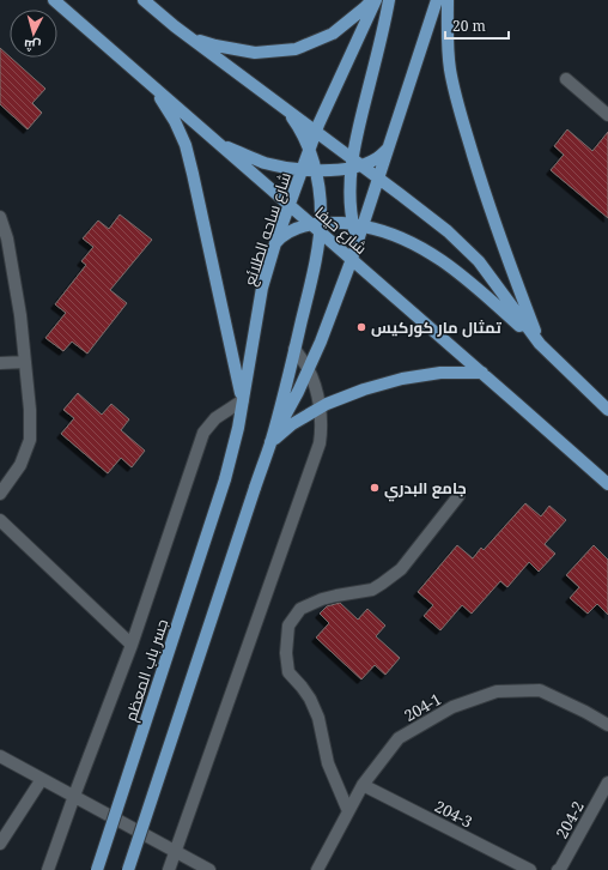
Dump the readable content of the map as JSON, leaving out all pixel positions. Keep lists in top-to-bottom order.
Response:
{
  "streets": {
    "main road": ["شارع ساحه الطلائع", "شارع حيفا", "جسر باب المعظم"],
    "street": ["204-1", "204-3", "204-2"]
  },
  "crossings": [
    ["شارع ساحه الطلائع", "شارع حيفا"],
    ["شارع ساحه الطلائع", "جسر باب المعظم"],
    ["204-1", "204-3"]
  ],
  "places": ["تمثال مار كوركيس", "جامع البدري"],
  "scale_bar": "20 m",
  "north": "bottom"
}
